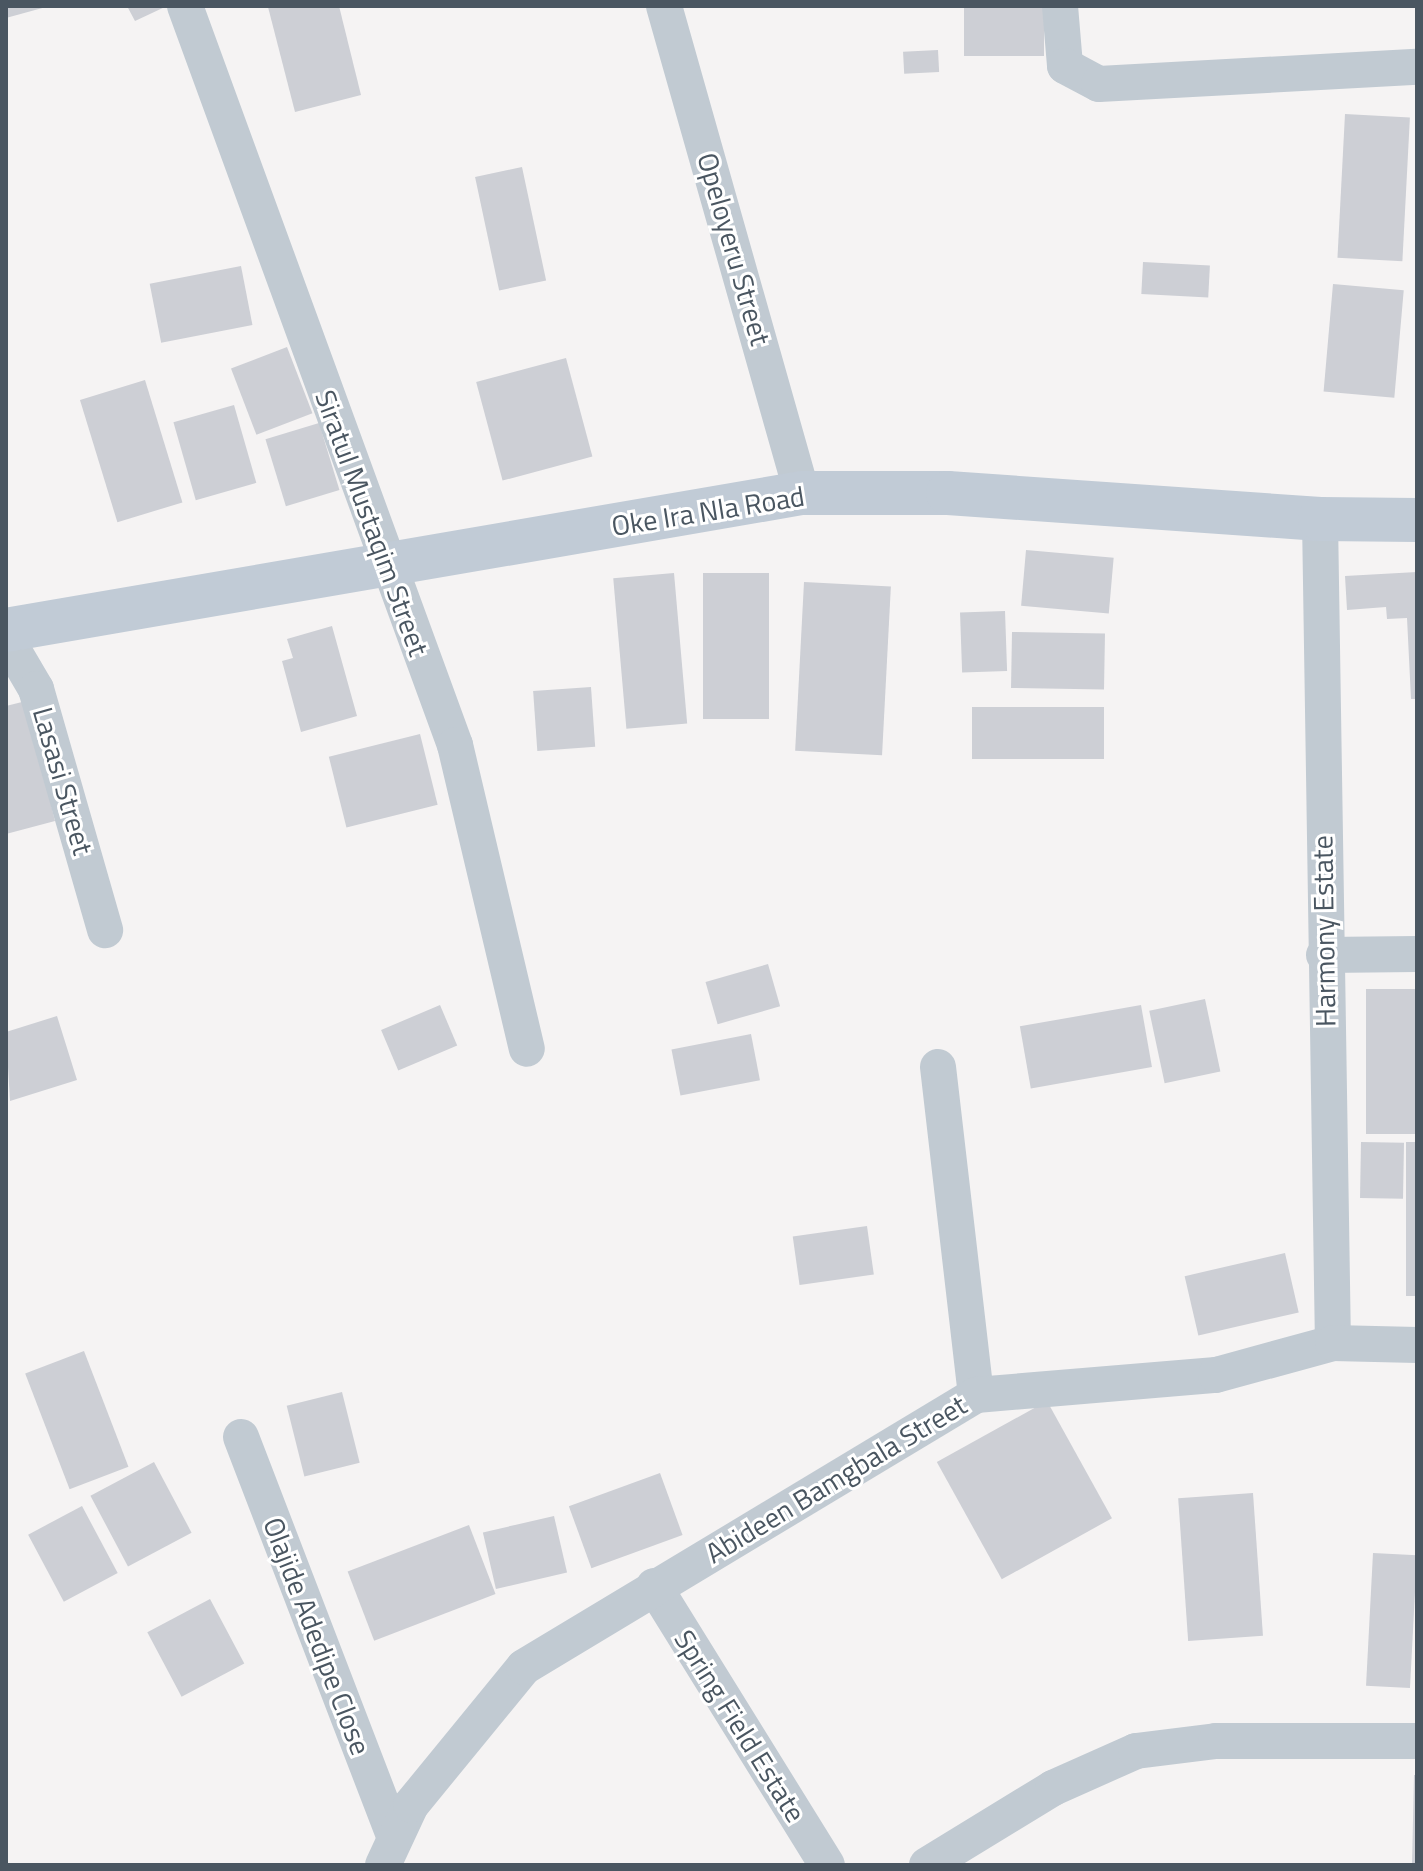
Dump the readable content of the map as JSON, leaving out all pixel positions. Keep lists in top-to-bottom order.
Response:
{
  "streets": {
    "street": [
      "Opeloyeru Street",
      "Oke Ira Nla Road",
      "Siratul Mustaqim Street",
      "Lasasi Street",
      "Harmony Estate",
      "Abideen Bamgbala Street",
      "Olajide Adedipe Close",
      "Spring Field Estate"
    ]
  },
  "crossings": [
    ["Opeloyeru Street", "Oke Ira Nla Road"],
    ["Oke Ira Nla Road", "Siratul Mustaqim Street"],
    ["Oke Ira Nla Road", "Harmony Estate"],
    ["Harmony Estate", "Abideen Bamgbala Street"],
    ["Abideen Bamgbala Street", "Olajide Adedipe Close"],
    ["Abideen Bamgbala Street", "Spring Field Estate"]
  ]
}
